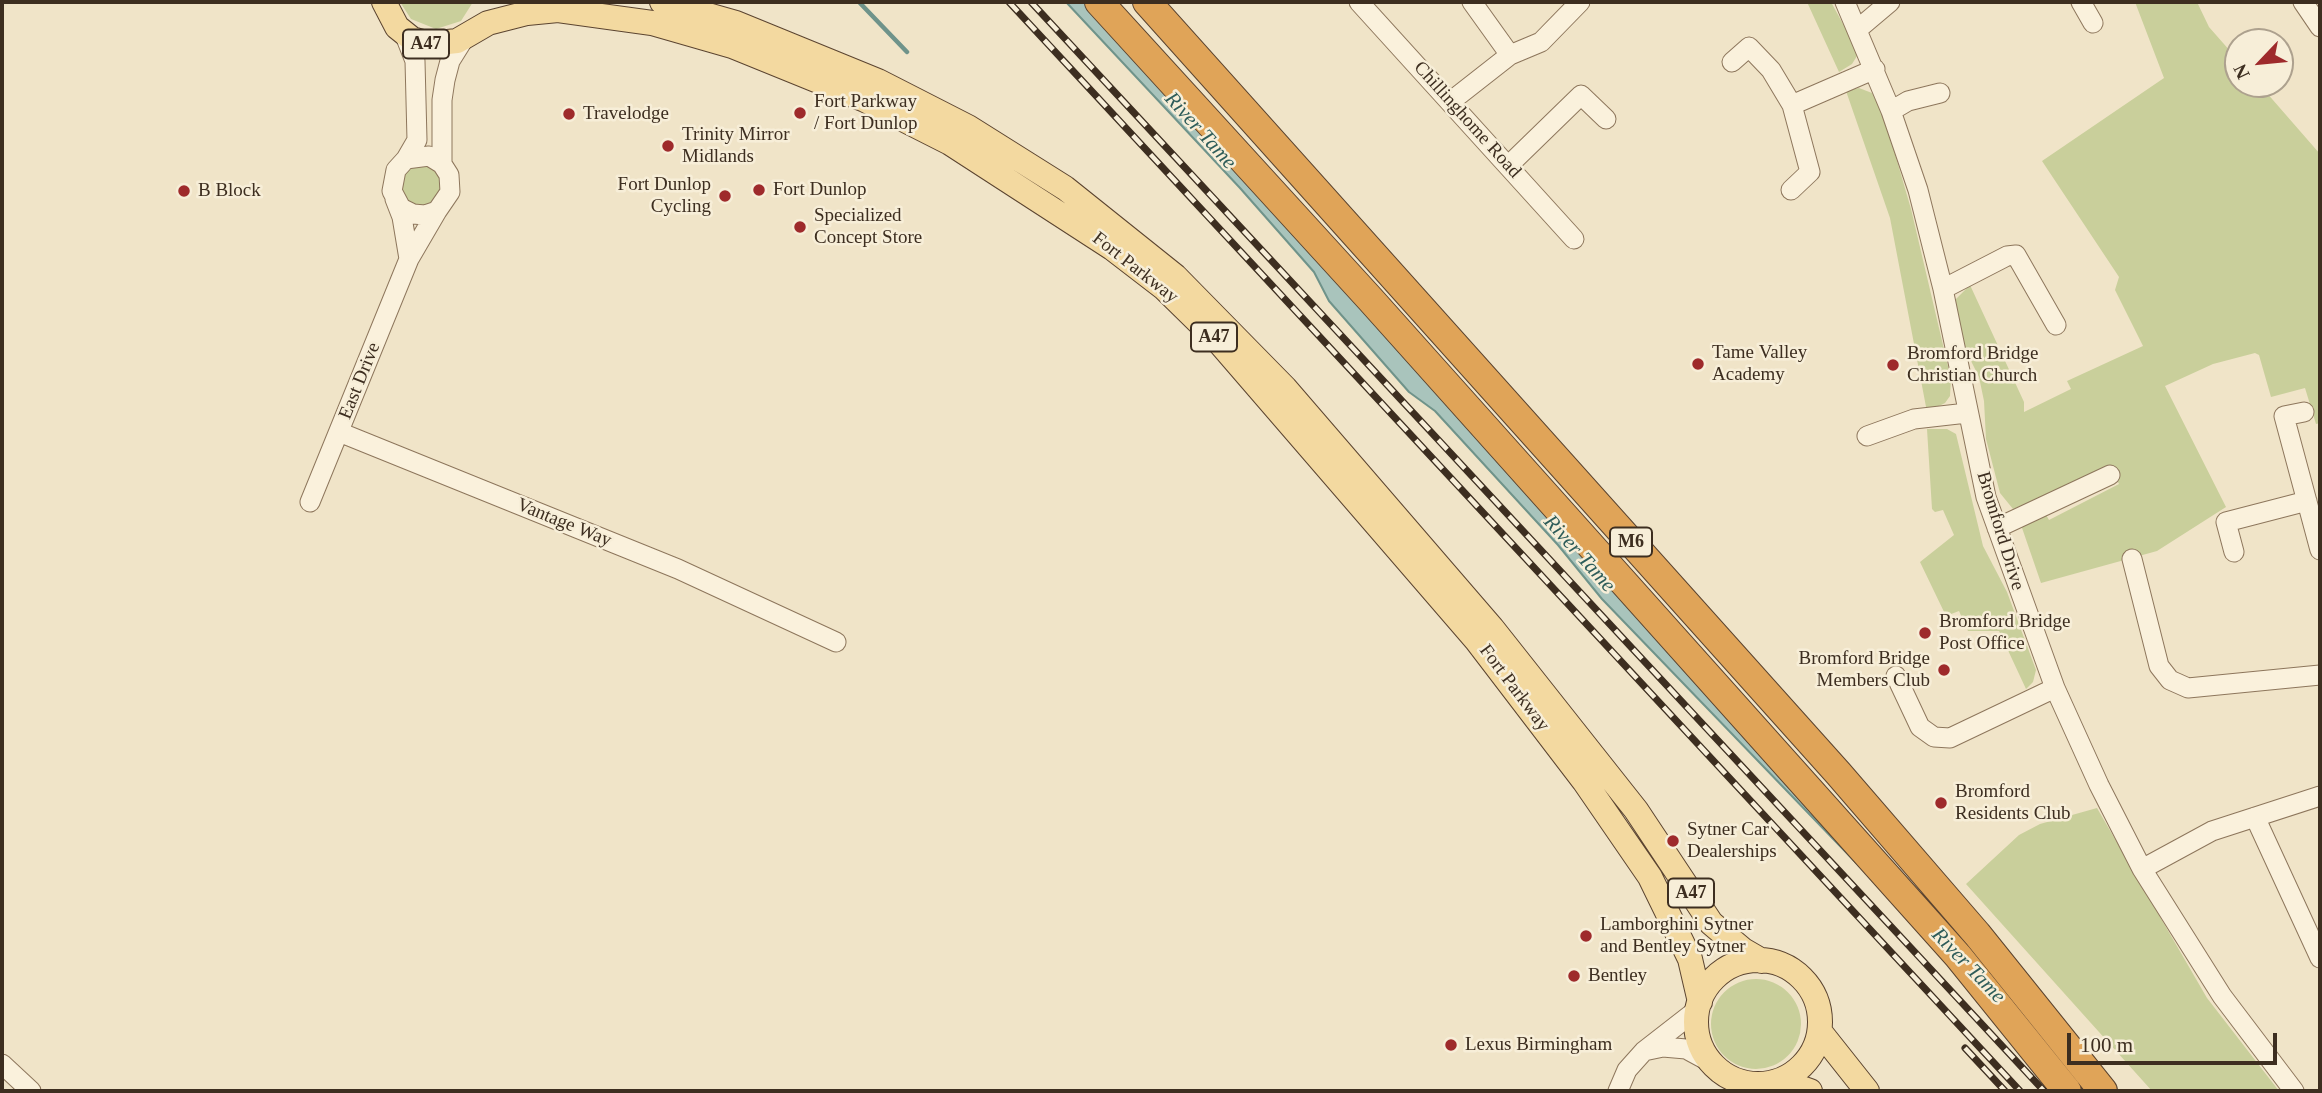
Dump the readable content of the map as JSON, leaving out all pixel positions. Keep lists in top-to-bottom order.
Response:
{
  "streets": {
    "highway": ["M6"],
    "main road": ["A47", "Fort Parkway"],
    "street": [
      "Chillinghome Road",
      "East Drive",
      "Vantage Way",
      "Bromford Drive"
    ]
  },
  "crossings": [
    ["A47", "Fort Parkway"],
    ["East Drive", "Vantage Way"]
  ],
  "water": ["River Tame"],
  "places": [
    "Fort Parkway / Fort Dunlop",
    "Travelodge",
    "Trinity Mirror Midlands",
    "Fort Dunlop",
    "B Block",
    "Fort Dunlop Cycling",
    "Specialized Concept Store",
    "Tame Valley Academy",
    "Bromford Bridge Christian Church",
    "Bromford Bridge Post Office",
    "Bromford Bridge Members Club",
    "Bromford Residents Club",
    "Sytner Car Dealerships",
    "Lamborghini Sytner and Bentley Sytner",
    "Bentley",
    "Lexus Birmingham"
  ],
  "scale_bar": "100 m",
  "north": "bottom left"
}
